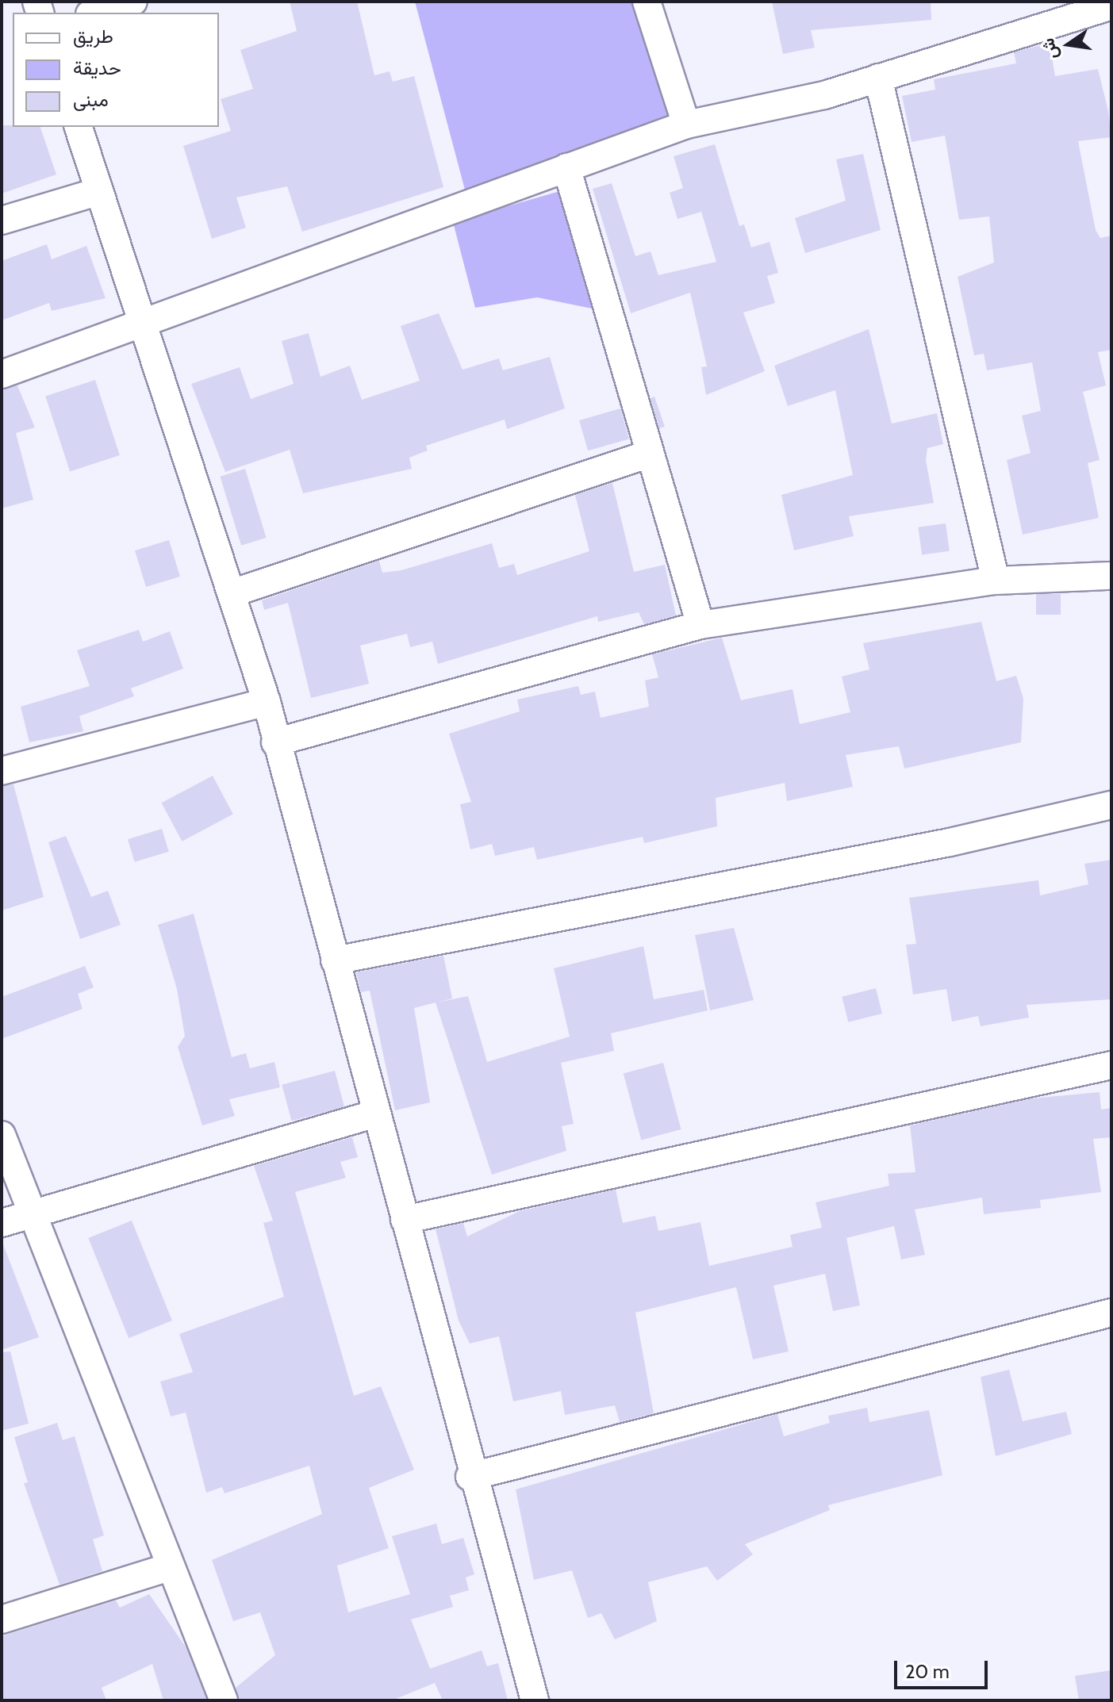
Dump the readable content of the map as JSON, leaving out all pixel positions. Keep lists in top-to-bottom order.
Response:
{
  "legend": ["طريق", "حديقة", "مبنى"],
  "scale_bar": "20 m",
  "north": "left"
}
